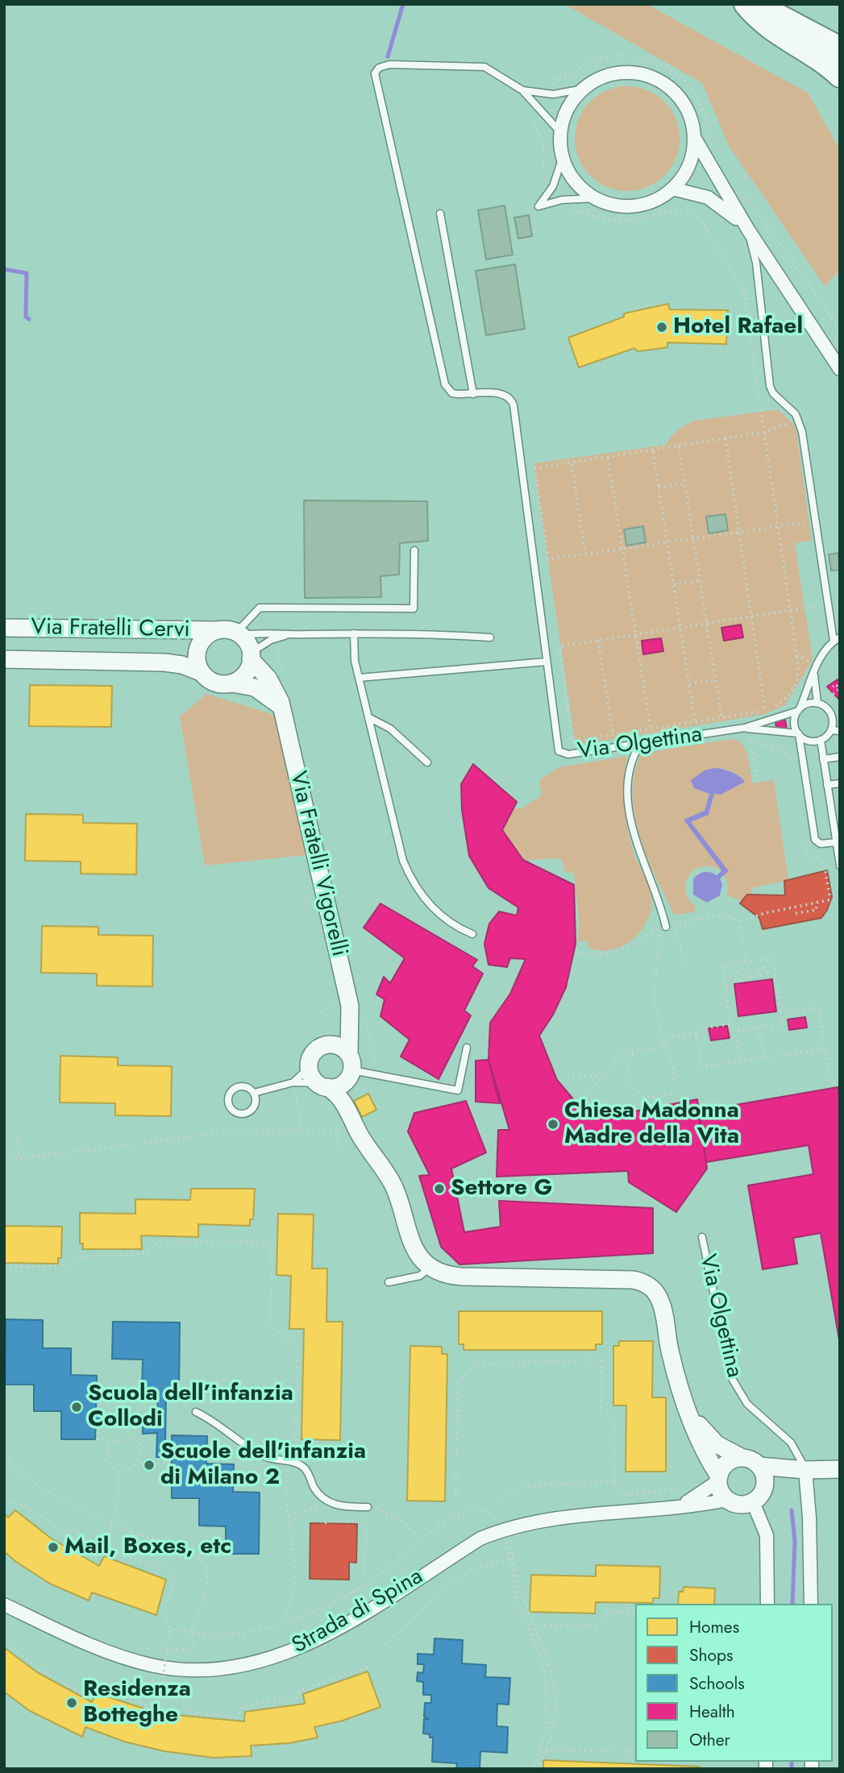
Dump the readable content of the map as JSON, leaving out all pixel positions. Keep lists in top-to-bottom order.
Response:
{
  "streets": {
    "street": [
      "Via Fratelli Cervi",
      "Via Olgettina",
      "Via Fratelli Vigorelli",
      "Strada di Spina"
    ]
  },
  "crossings": [
    ["Via Fratelli Cervi", "Via Fratelli Vigorelli"]
  ],
  "places": [
    "Hotel Rafael",
    "Chiesa Madonna Madre della Vita",
    "Settore G",
    "Scuola dell’infanzia Collodi",
    "Scuole dell'infanzia di Milano 2",
    "Mail, Boxes, etc",
    "Residenza Botteghe"
  ],
  "legend": [
    "Homes",
    "Shops",
    "Schools",
    "Health",
    "Other"
  ]
}
